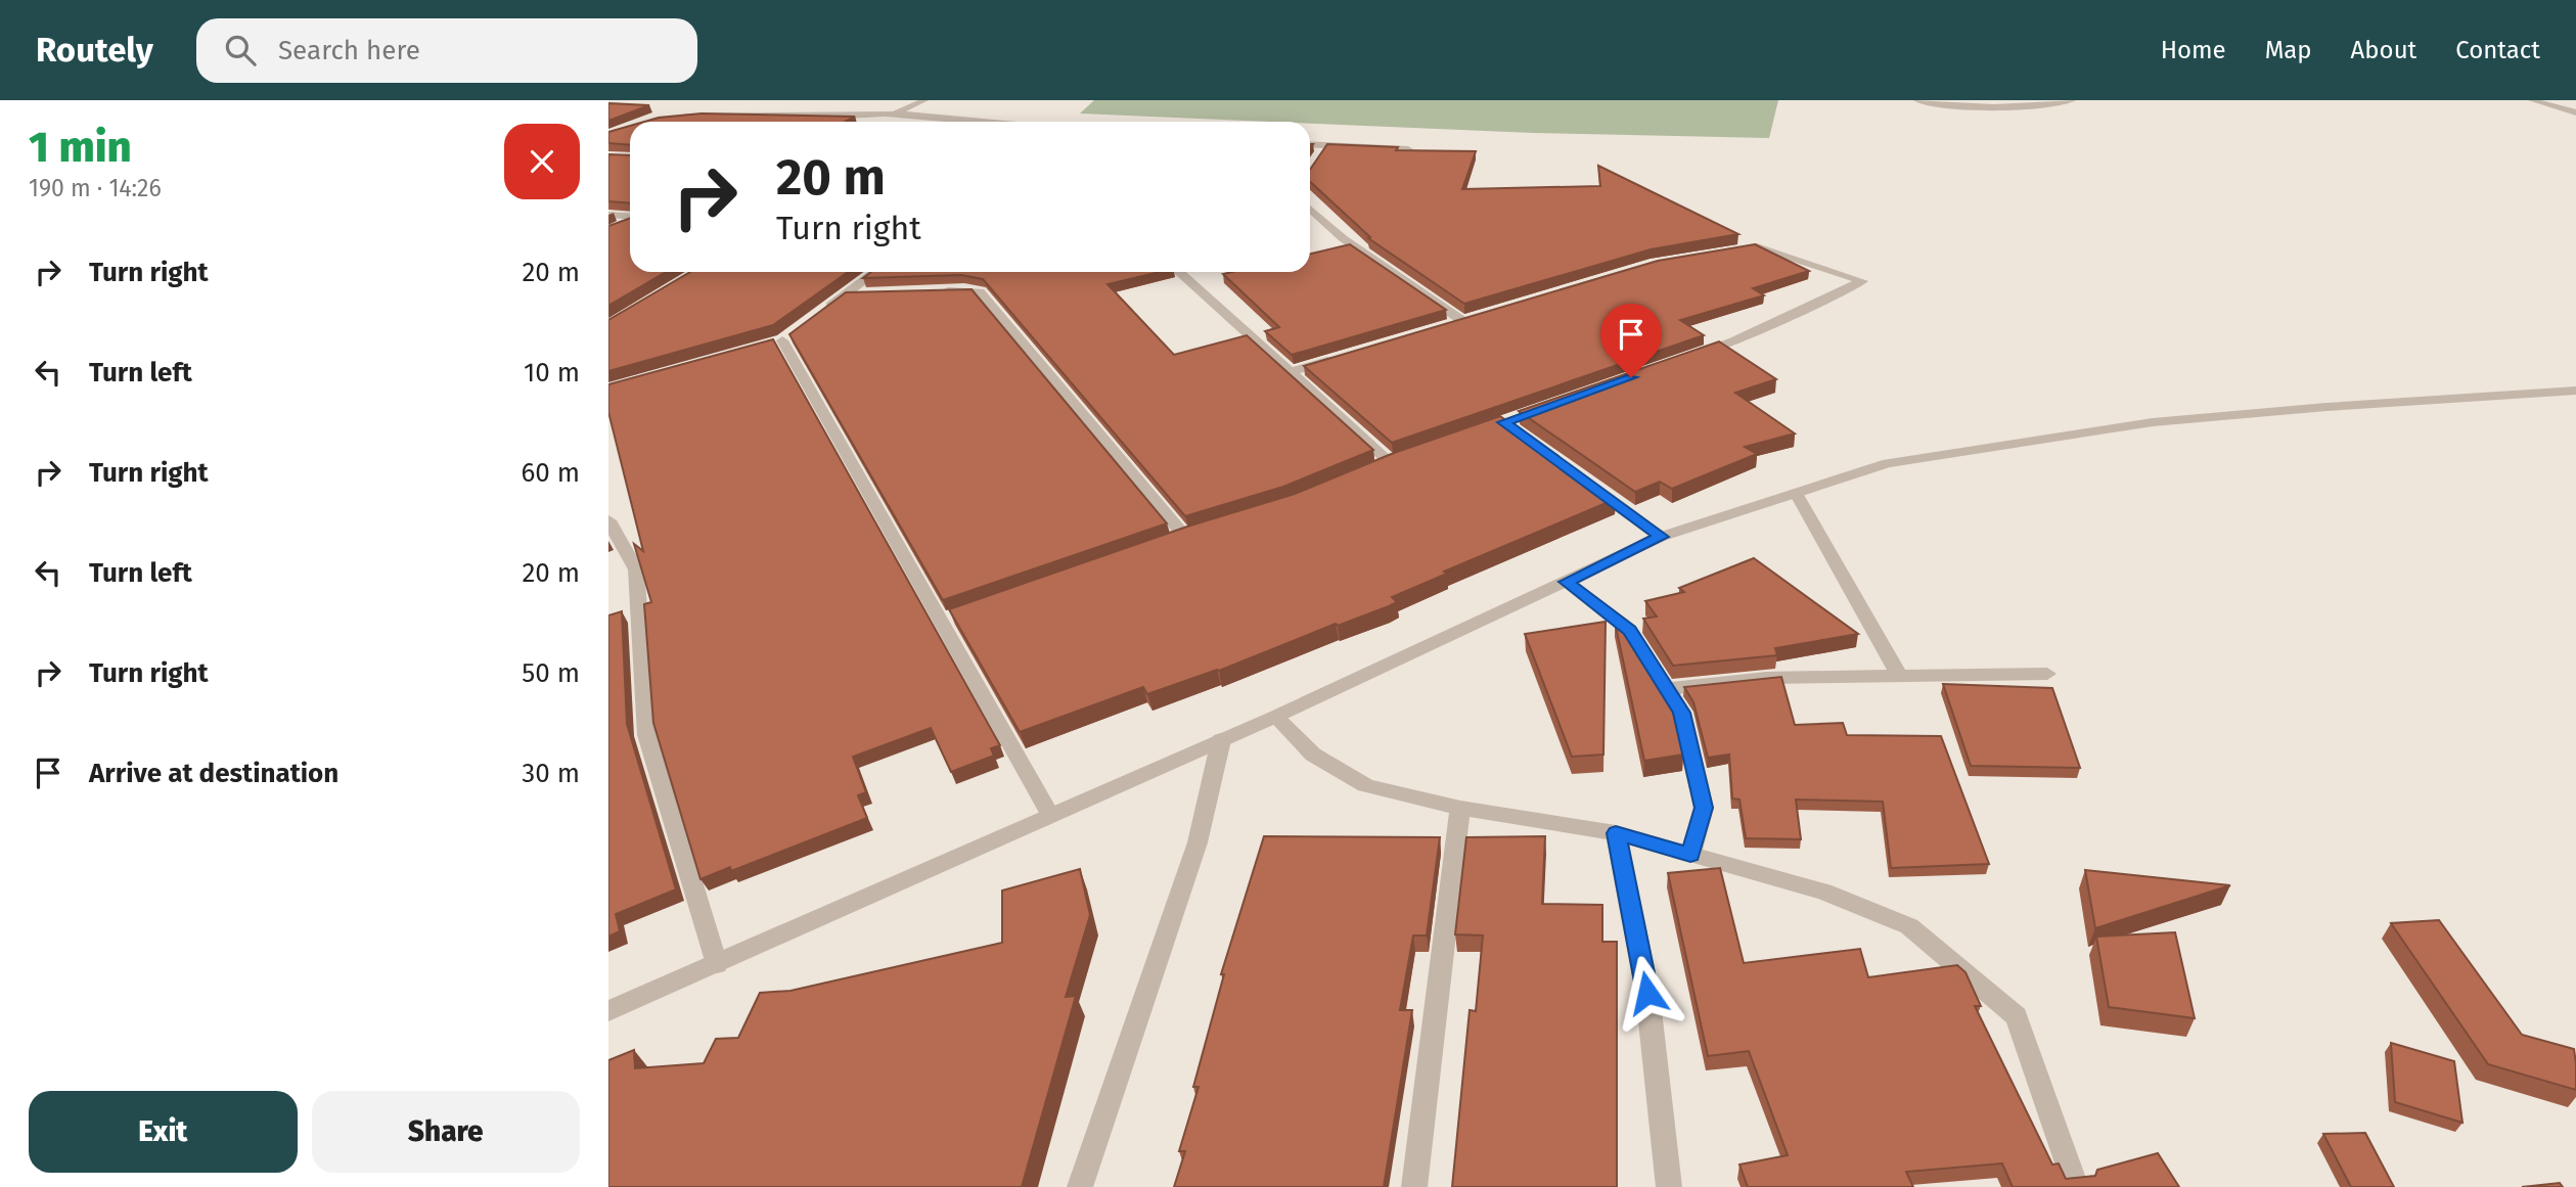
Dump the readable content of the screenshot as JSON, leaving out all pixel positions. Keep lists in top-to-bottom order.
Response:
{
  "page": {
    "header": "Routely",
    "search": "Search here",
    "nav": [
      "Home",
      "Map",
      "About",
      "Contact"
    ],
    "heading": ["1 min", "190 m · 14:26"],
    "turn": ["20 m", "Turn right"],
    "list": [
      {
        "name": "Turn right",
        "value": "20 m"
      },
      {
        "name": "Turn left",
        "value": "10 m"
      },
      {
        "name": "Turn right",
        "value": "60 m"
      },
      {
        "name": "Turn left",
        "value": "20 m"
      },
      {
        "name": "Turn right",
        "value": "50 m"
      },
      {
        "name": "Arrive at destination",
        "value": "30 m"
      }
    ],
    "buttons": ["Exit", "Share"]
  }
}
